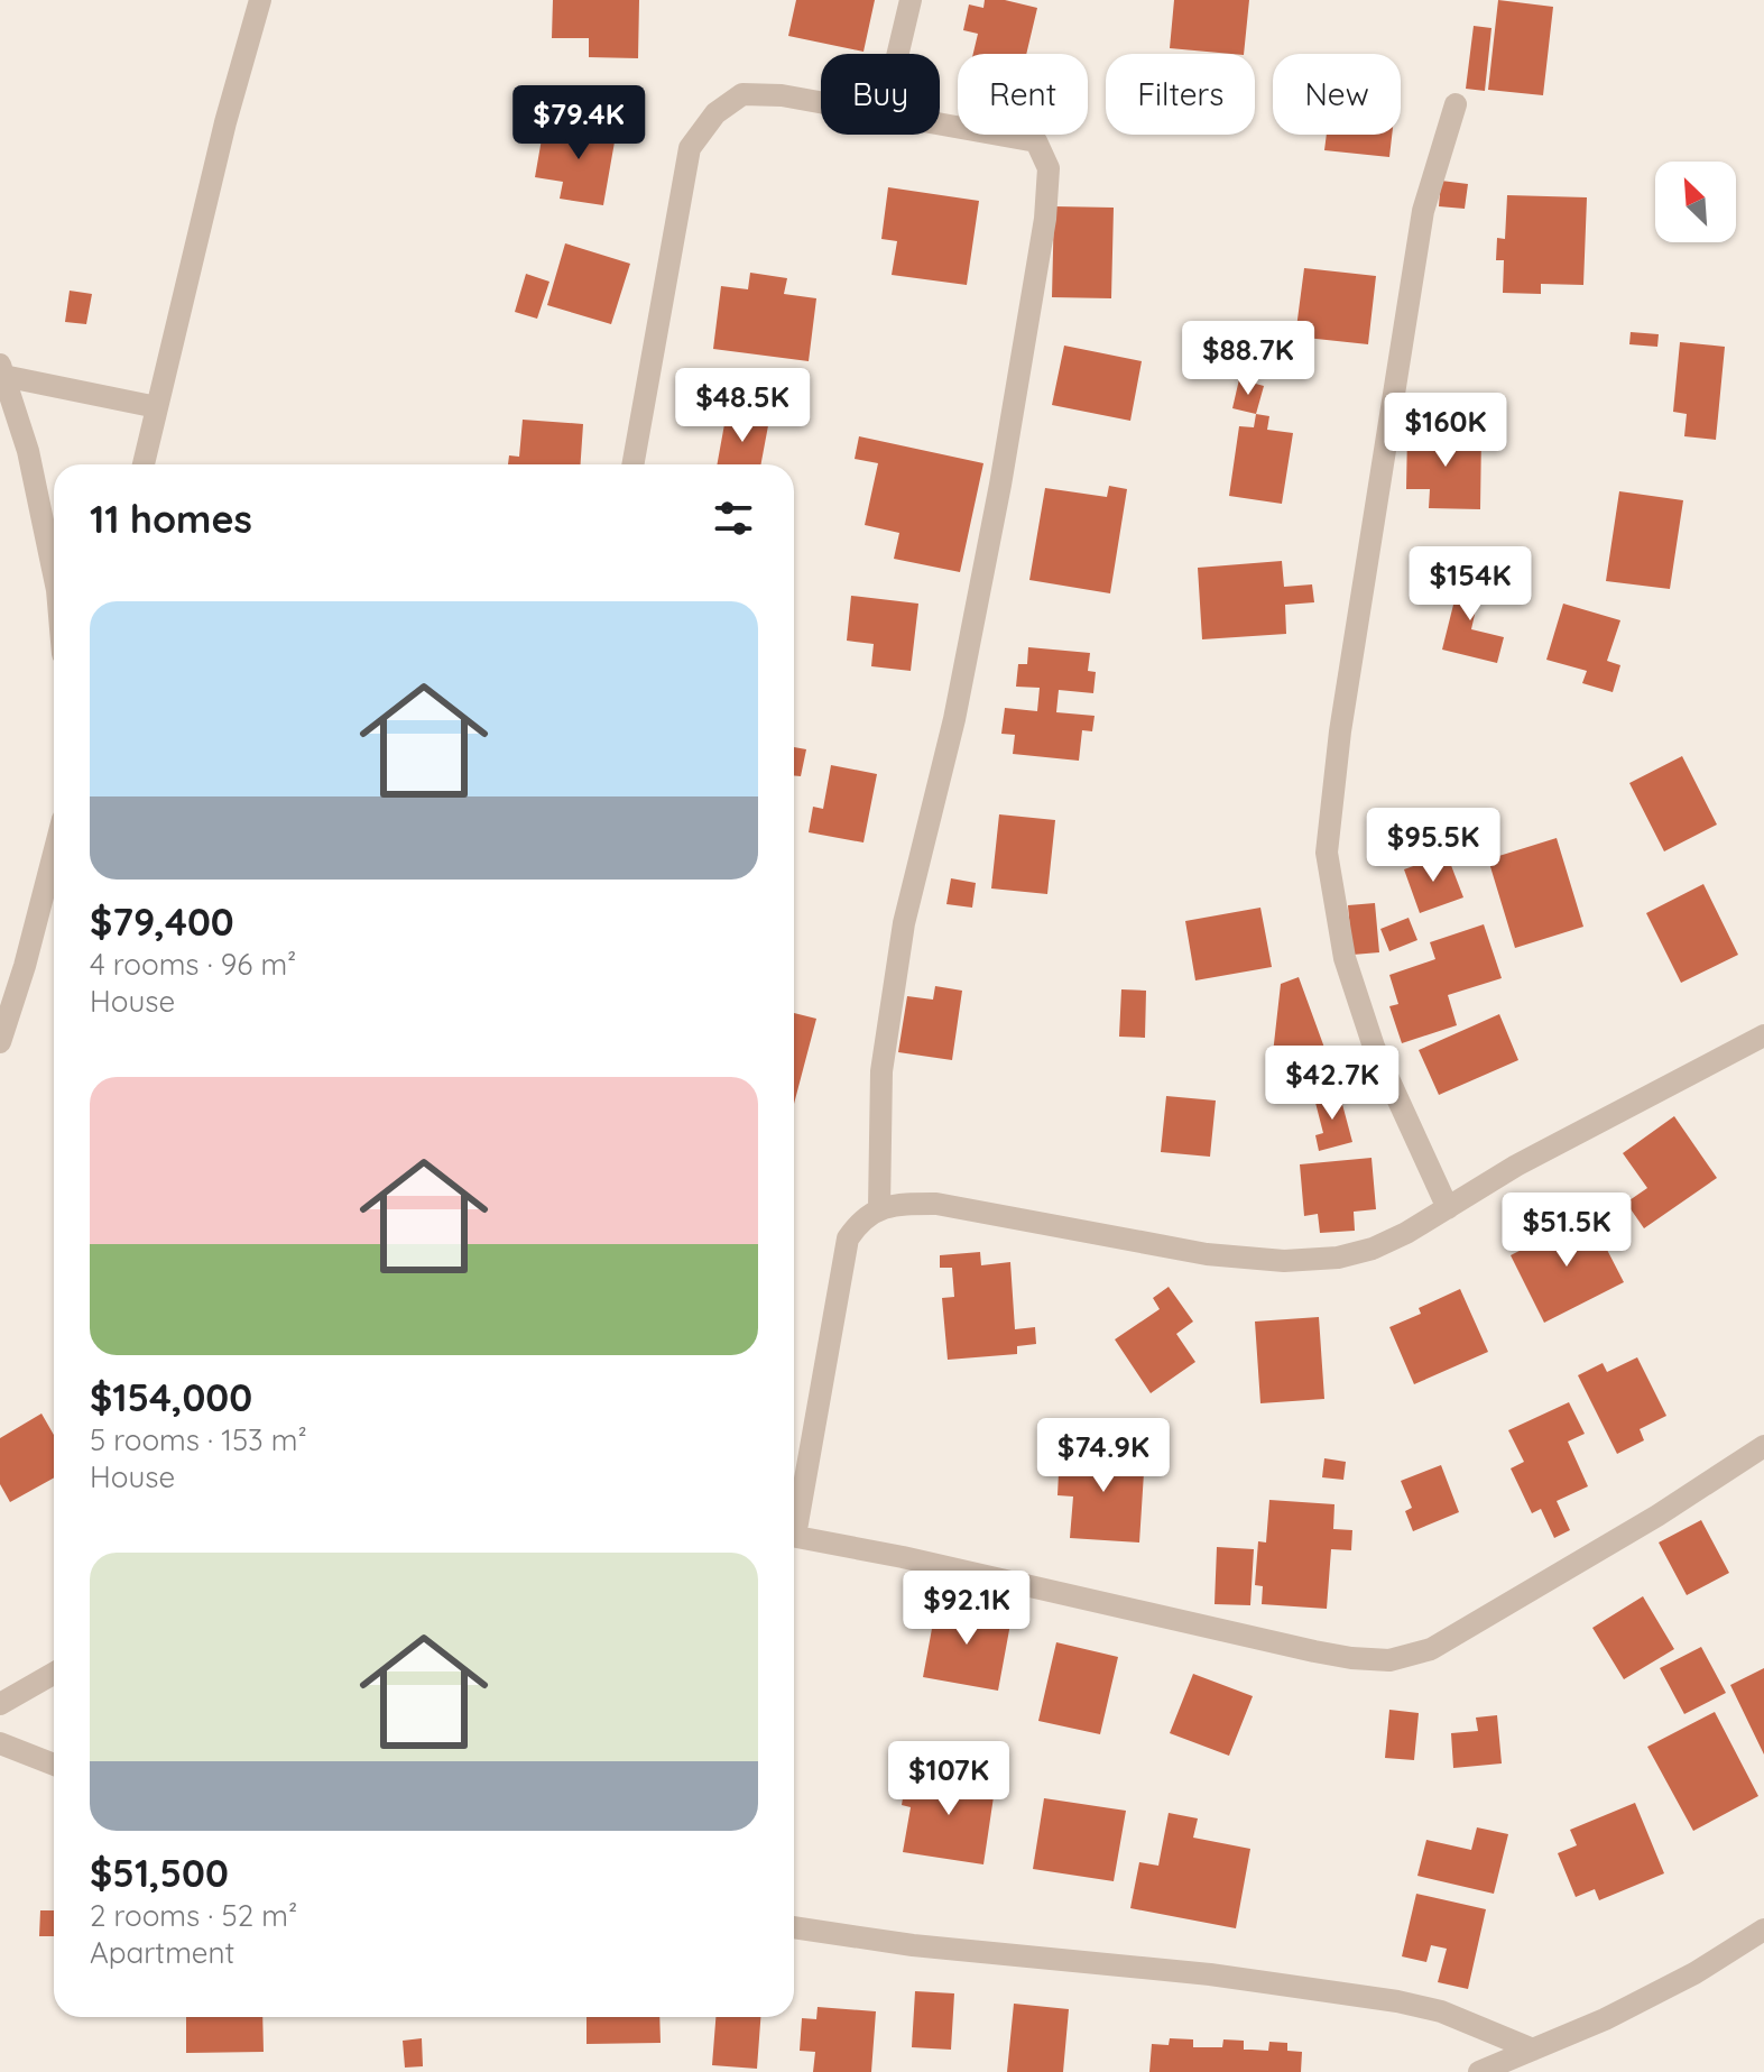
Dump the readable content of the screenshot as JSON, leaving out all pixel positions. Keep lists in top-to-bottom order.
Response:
{
  "north": "top left",
  "page": {
    "chip": [
      "Buy",
      "Rent",
      "Filters",
      "New"
    ],
    "price": [
      "$79.4K",
      "$88.7K",
      "$48.5K",
      "$160K",
      "$154K",
      "$95.5K",
      "$42.7K",
      "$51.5K",
      "$74.9K",
      "$92.1K",
      "$107K"
    ],
    "heading": "11 homes",
    "list": [
      {
        "name": "$79,400",
        "note": "4 rooms · 96 m² · House"
      },
      {
        "name": "$154,000",
        "note": "5 rooms · 153 m² · House"
      },
      {
        "name": "$51,500",
        "note": "2 rooms · 52 m² · Apartment"
      }
    ]
  }
}
